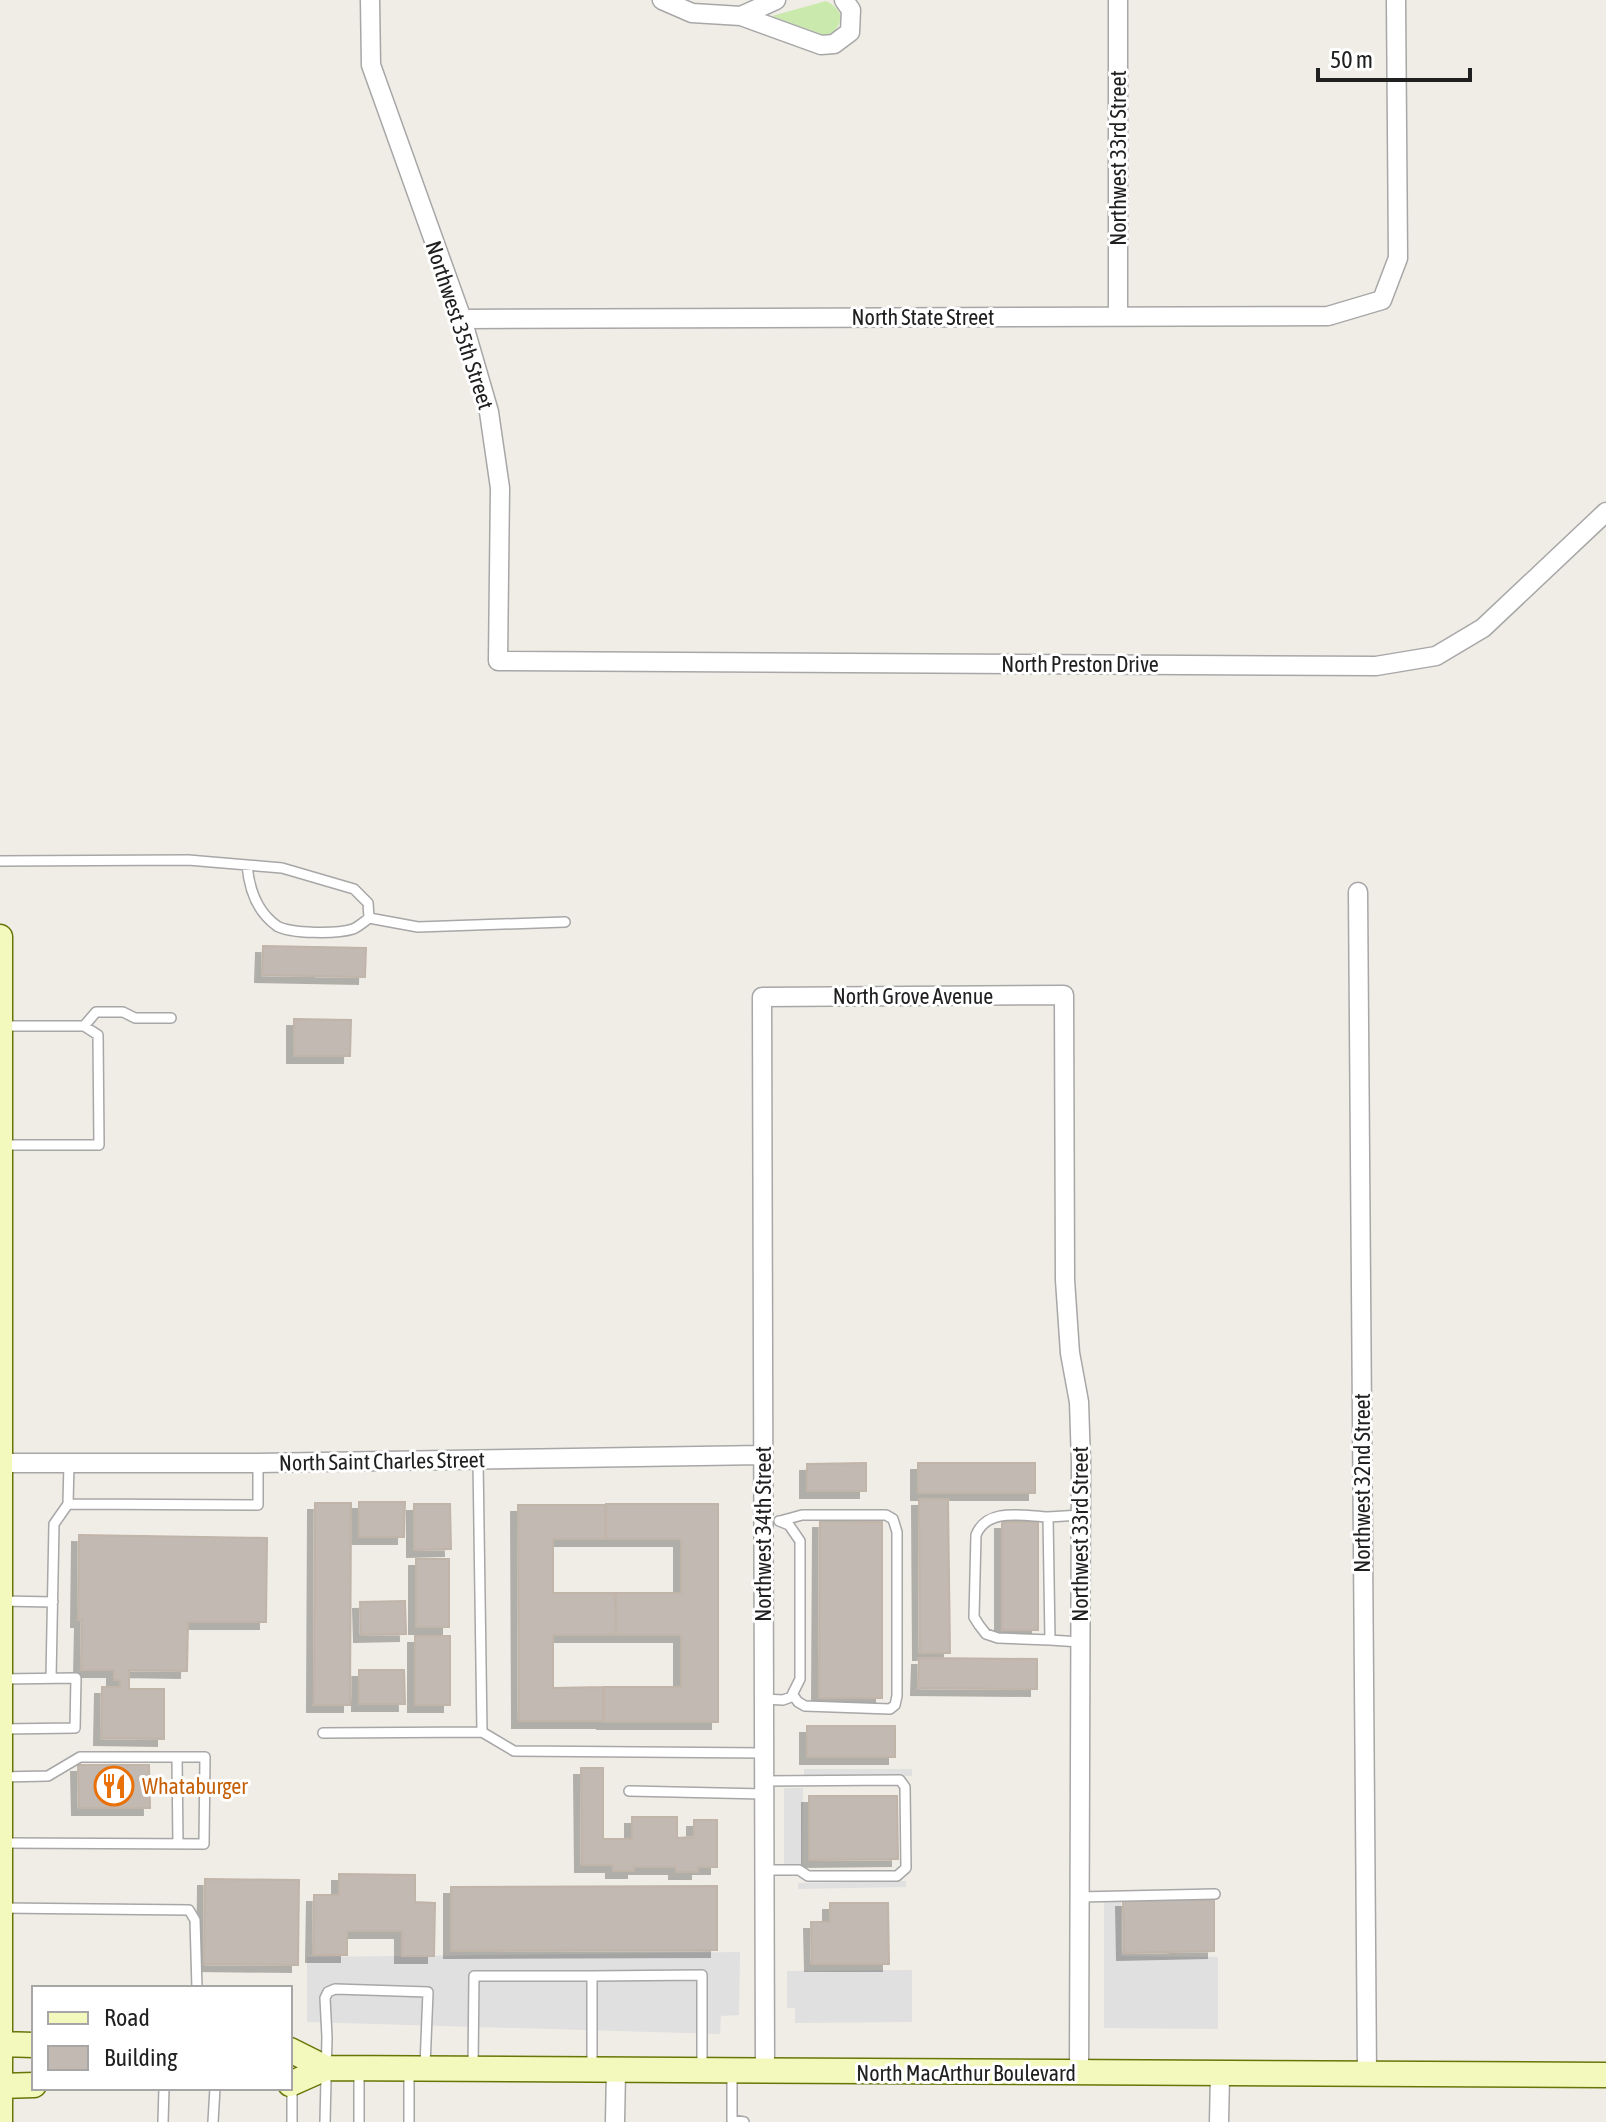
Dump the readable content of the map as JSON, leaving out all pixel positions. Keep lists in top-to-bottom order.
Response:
{
  "streets": {
    "main road": ["North MacArthur Boulevard"],
    "street": [
      "Northwest 33rd Street",
      "North State Street",
      "Northwest 35th Street",
      "North Preston Drive",
      "North Grove Avenue",
      "North Saint Charles Street",
      "Northwest 32nd Street",
      "Northwest 34th Street"
    ]
  },
  "crossings": [
    ["Northwest 33rd Street", "North State Street"],
    ["Northwest 33rd Street", "North Grove Avenue"],
    ["Northwest 33rd Street", "North MacArthur Boulevard"],
    ["North State Street", "Northwest 35th Street"],
    ["Northwest 35th Street", "North Preston Drive"],
    ["North Grove Avenue", "Northwest 34th Street"],
    ["North Saint Charles Street", "Northwest 34th Street"],
    ["Northwest 32nd Street", "North MacArthur Boulevard"],
    ["Northwest 34th Street", "North MacArthur Boulevard"]
  ],
  "places": {
    "restaurant": ["Whataburger"]
  },
  "legend": ["Road", "Building"],
  "scale_bar": "50 m"
}
